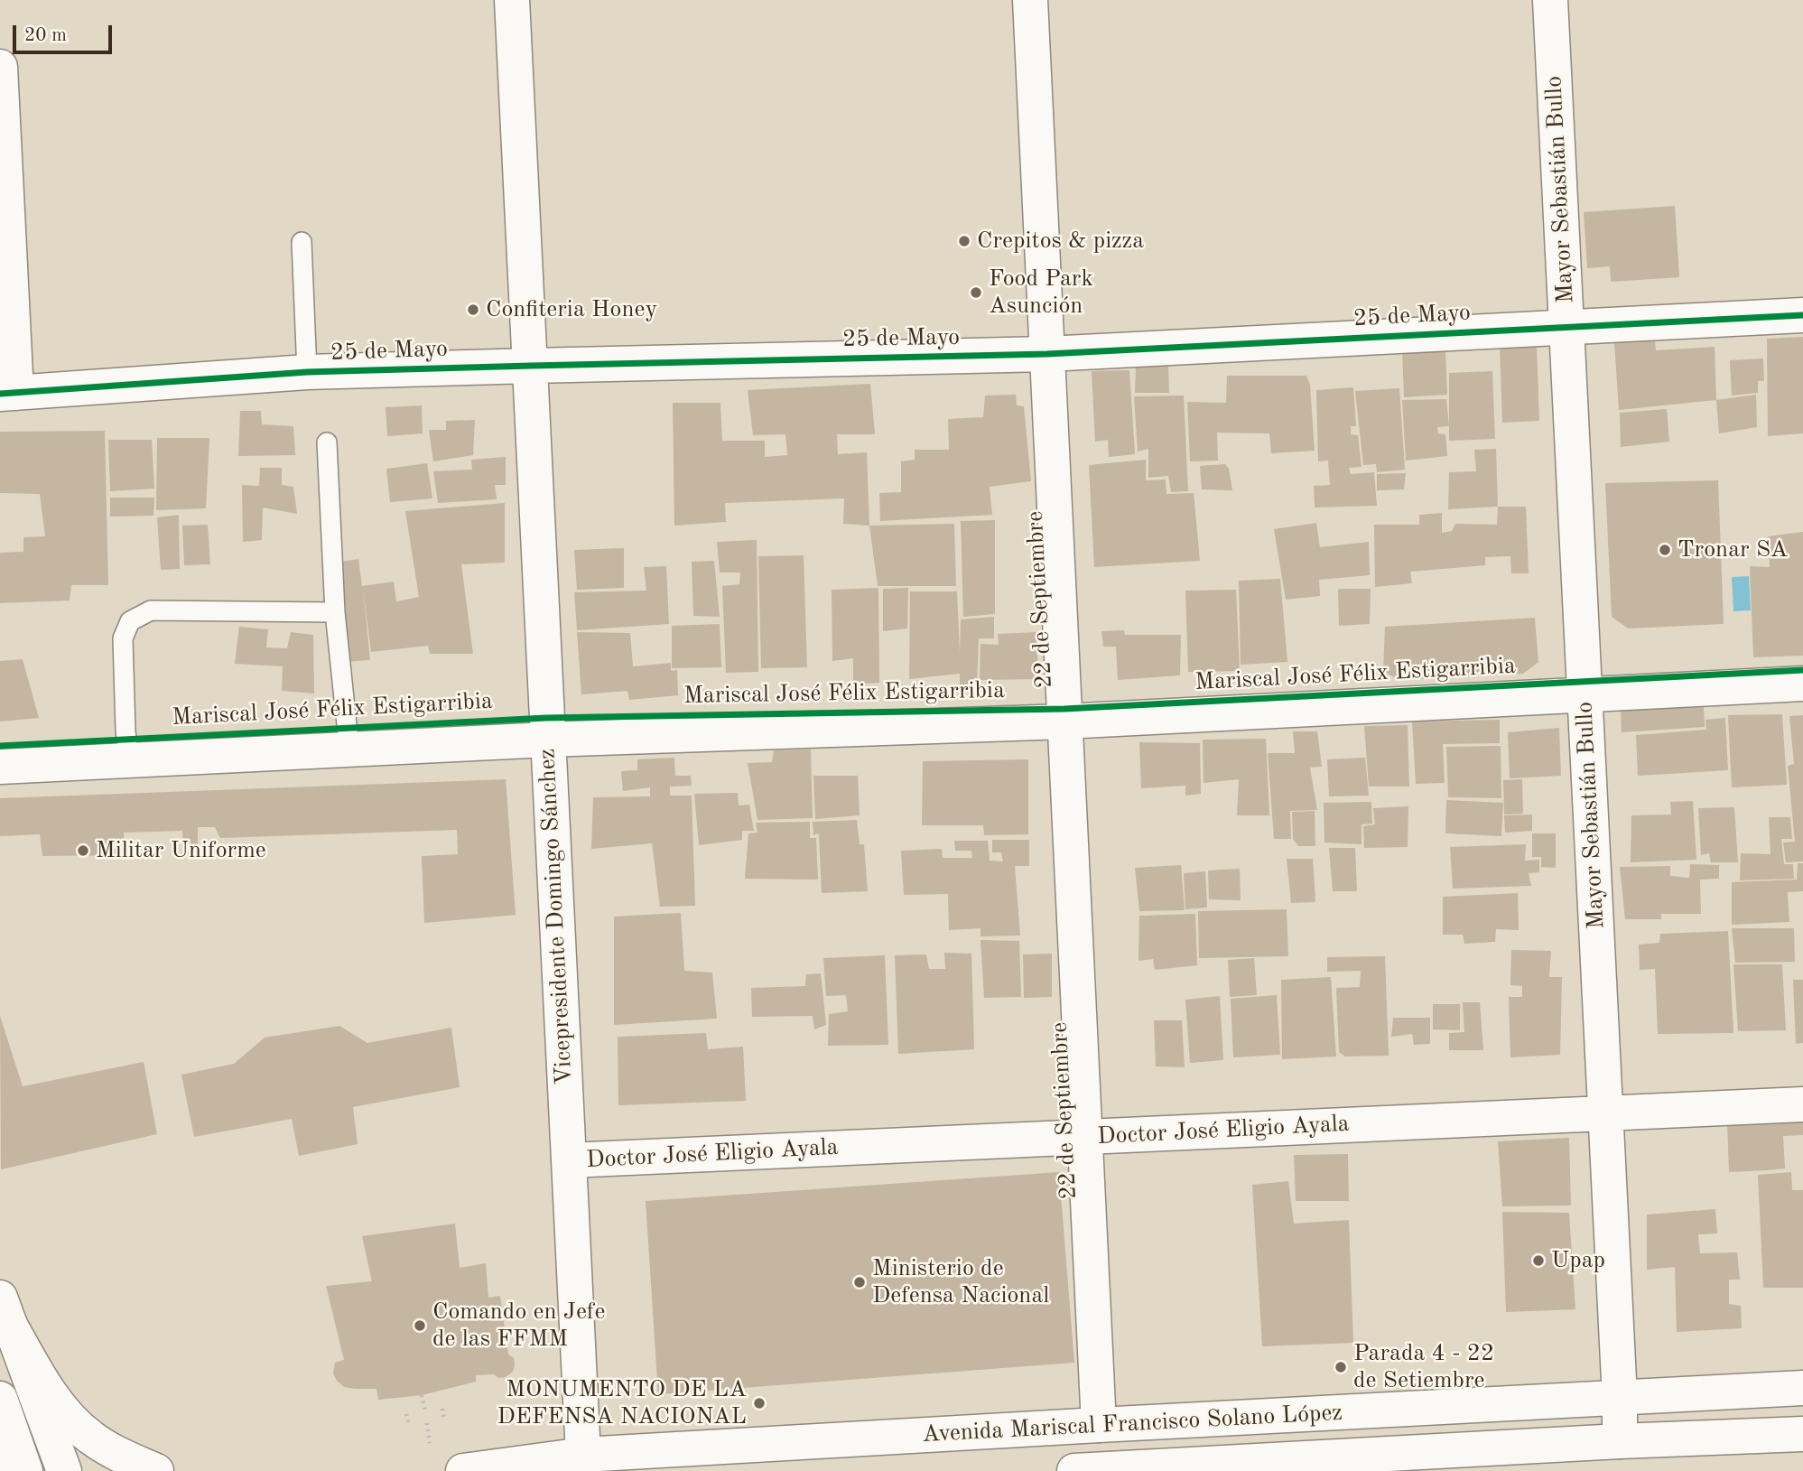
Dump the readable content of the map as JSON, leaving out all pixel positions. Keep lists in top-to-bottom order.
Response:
{
  "streets": {
    "main road": [
      "Mayor Sebastián Bullo",
      "25 de Mayo",
      "22 de Septiembre",
      "Mariscal José Félix Estigarribia",
      "Vicepresidente Domingo Sánchez",
      "Doctor José Eligio Ayala",
      "Avenida Mariscal Francisco Solano López"
    ]
  },
  "crossings": [
    ["Mayor Sebastián Bullo", "25 de Mayo"],
    ["Mayor Sebastián Bullo", "Mariscal José Félix Estigarribia"],
    ["Mayor Sebastián Bullo", "Doctor José Eligio Ayala"],
    ["Mayor Sebastián Bullo", "Avenida Mariscal Francisco Solano López"],
    ["25 de Mayo", "22 de Septiembre"],
    ["25 de Mayo", "Vicepresidente Domingo Sánchez"],
    ["22 de Septiembre", "Mariscal José Félix Estigarribia"],
    ["22 de Septiembre", "Doctor José Eligio Ayala"],
    ["22 de Septiembre", "Avenida Mariscal Francisco Solano López"],
    ["Mariscal José Félix Estigarribia", "Vicepresidente Domingo Sánchez"],
    ["Vicepresidente Domingo Sánchez", "Doctor José Eligio Ayala"],
    ["Vicepresidente Domingo Sánchez", "Avenida Mariscal Francisco Solano López"]
  ],
  "places": [
    "Crepitos & pizza",
    "Food Park Asunción",
    "Confiteria Honey",
    "Tronar SA",
    "Militar Uniforme",
    "Upap",
    "Ministerio de Defensa Nacional",
    "Comando en Jefe de las FFMM",
    "Parada 4 - 22 de Setiembre",
    "MONUMENTO DE LA DEFENSA NACIONAL"
  ],
  "scale_bar": "20 m"
}
